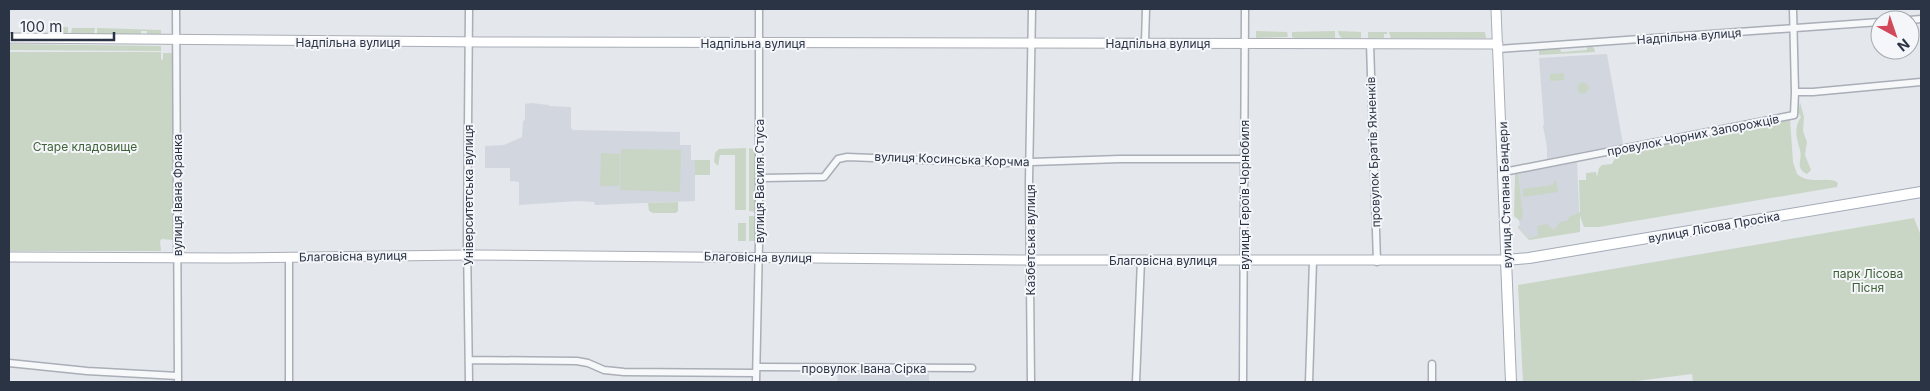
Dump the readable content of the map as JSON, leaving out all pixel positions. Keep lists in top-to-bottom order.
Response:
{
  "streets": {
    "main road": [
      "Надпільна вулиця",
      "вулиця Степана Бандери",
      "вулиця Лісова Просіка",
      "Благовісна вулиця"
    ],
    "street": [
      "провулок Чорних Запорожців",
      "провулок Братів Яхненків",
      "вулиця Косинська Корчма",
      "вулиця Василя Стуса",
      "вулиця Івана Франка",
      "Університетська вулиця",
      "вулиця Героїв Чорнобиля",
      "Казбетська вулиця",
      "провулок Івана Сірка"
    ]
  },
  "crossings": [
    ["Надпільна вулиця", "провулок Братів Яхненків"],
    ["Надпільна вулиця", "вулиця Василя Стуса"],
    ["Надпільна вулиця", "вулиця Івана Франка"],
    ["Надпільна вулиця", "Університетська вулиця"],
    ["Надпільна вулиця", "вулиця Героїв Чорнобиля"],
    ["Надпільна вулиця", "вулиця Степана Бандери"],
    ["Надпільна вулиця", "Казбетська вулиця"],
    ["провулок Чорних Запорожців", "вулиця Степана Бандери"],
    ["провулок Братів Яхненків", "Благовісна вулиця"],
    ["вулиця Косинська Корчма", "вулиця Василя Стуса"],
    ["вулиця Косинська Корчма", "вулиця Героїв Чорнобиля"],
    ["вулиця Косинська Корчма", "Казбетська вулиця"],
    ["вулиця Василя Стуса", "Благовісна вулиця"],
    ["вулиця Василя Стуса", "провулок Івана Сірка"],
    ["вулиця Івана Франка", "Благовісна вулиця"],
    ["Університетська вулиця", "Благовісна вулиця"],
    ["Університетська вулиця", "провулок Івана Сірка"],
    ["вулиця Героїв Чорнобиля", "Благовісна вулиця"],
    ["вулиця Степана Бандери", "вулиця Лісова Просіка"],
    ["вулиця Степана Бандери", "Благовісна вулиця"],
    ["вулиця Лісова Просіка", "Благовісна вулиця"],
    ["Казбетська вулиця", "Благовісна вулиця"]
  ],
  "parks": ["Старе кладовище", "парк Лісова Пісня"],
  "scale_bar": "100 m",
  "north": "bottom right"
}
